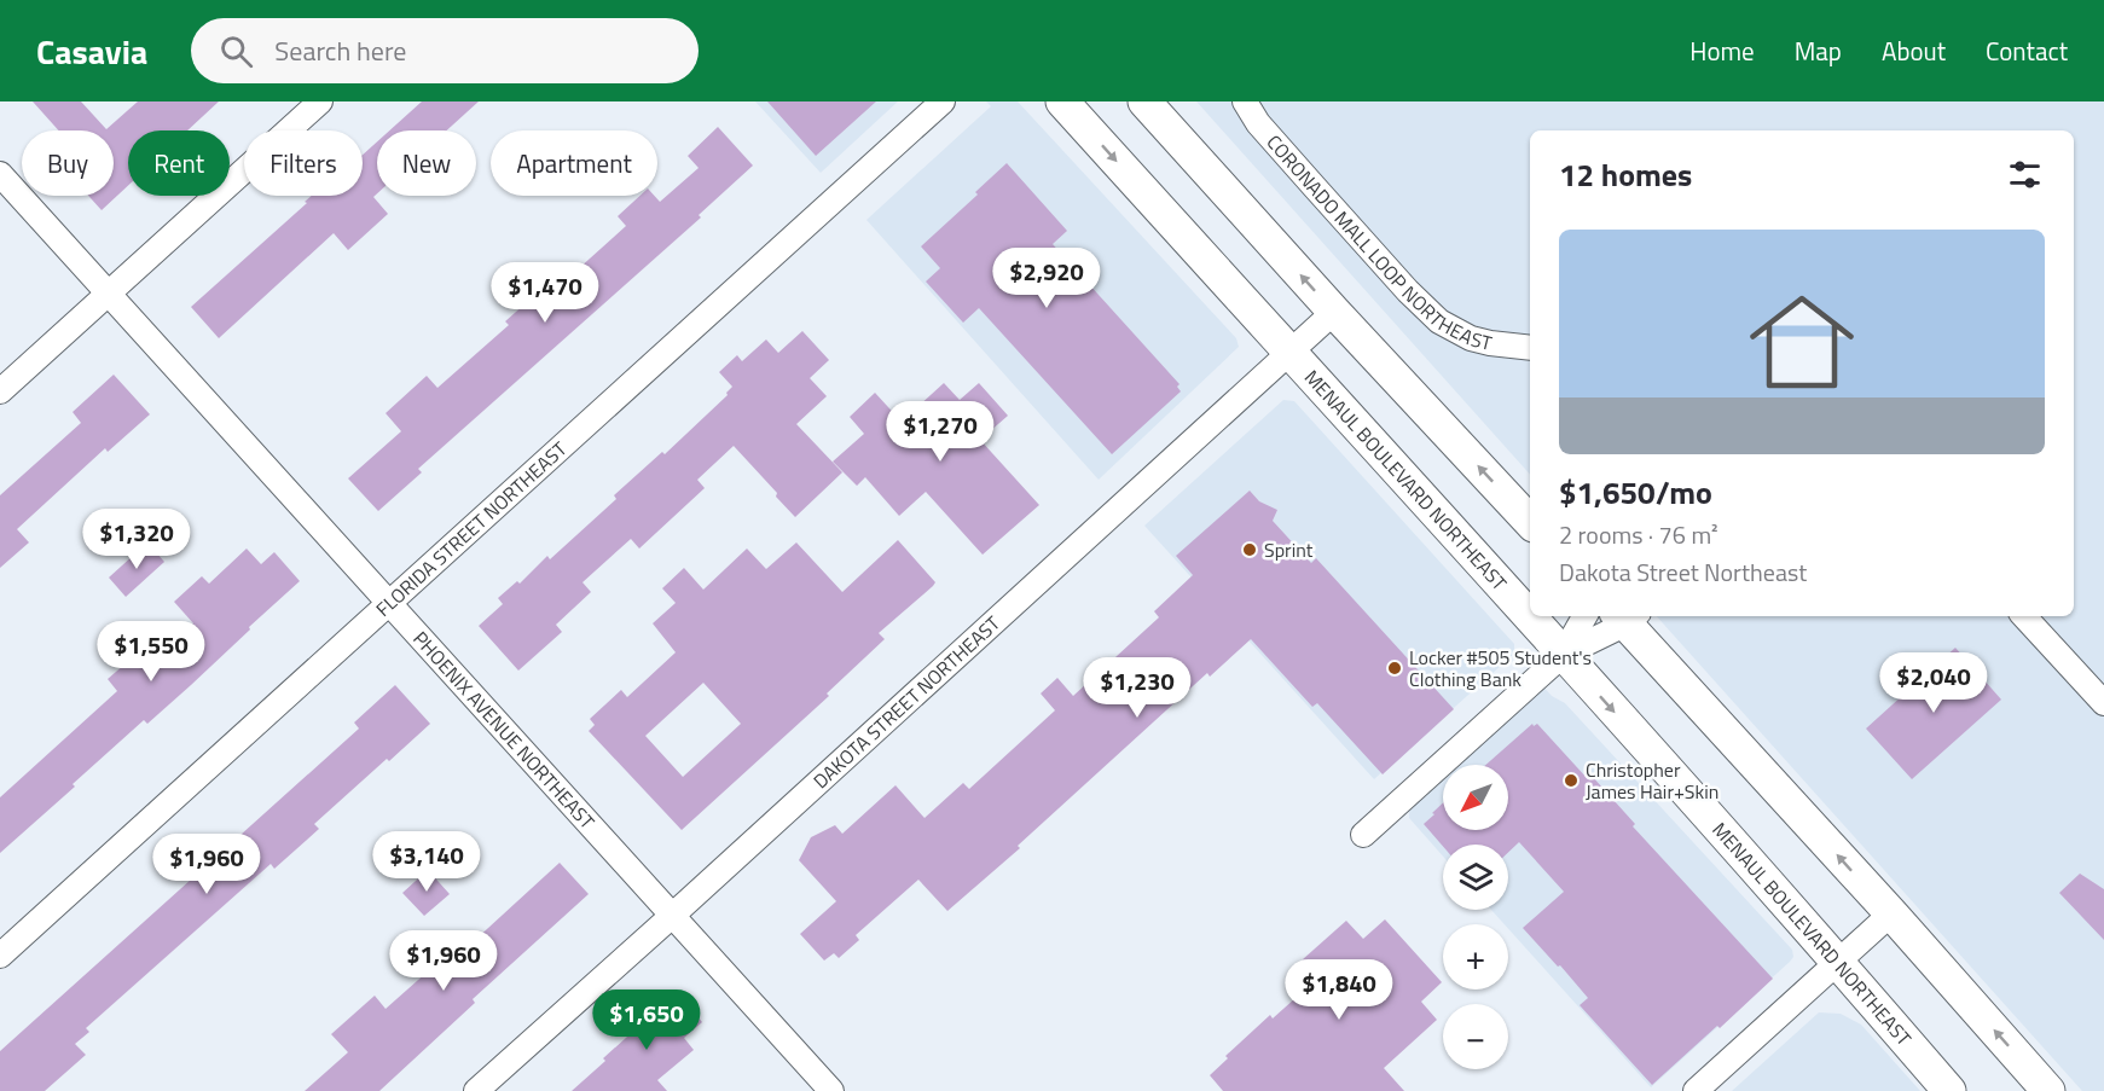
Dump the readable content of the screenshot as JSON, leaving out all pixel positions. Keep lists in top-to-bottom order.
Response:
{
  "streets": {
    "main road": ["MENAUL BOULEVARD NORTHEAST"],
    "street": [
      "CORONADO MALL LOOP NORTHEAST",
      "FLORIDA STREET NORTHEAST",
      "DAKOTA STREET NORTHEAST",
      "PHOENIX AVENUE NORTHEAST"
    ]
  },
  "crossings": [
    ["MENAUL BOULEVARD NORTHEAST", "DAKOTA STREET NORTHEAST"],
    ["FLORIDA STREET NORTHEAST", "PHOENIX AVENUE NORTHEAST"],
    ["DAKOTA STREET NORTHEAST", "PHOENIX AVENUE NORTHEAST"]
  ],
  "places": ["Sprint", "Locker #505 Student's Clothing Bank", "Christopher James Hair+Skin"],
  "north": "bottom left",
  "page": {
    "header": "Casavia",
    "search": "Search here",
    "nav": [
      "Home",
      "Map",
      "About",
      "Contact"
    ],
    "chip": [
      "Buy",
      "Rent",
      "Filters",
      "New",
      "Apartment"
    ],
    "heading": "12 homes",
    "list": [
      {
        "name": "$1,650/mo",
        "note": "2 rooms · 76 m² · Dakota Street Northeast"
      }
    ],
    "price": [
      "$2,920",
      "$1,470",
      "$1,270",
      "$1,320",
      "$1,550",
      "$2,040",
      "$1,230",
      "$3,140",
      "$1,960",
      "$1,960",
      "$1,840",
      "$1,650"
    ],
    "map_buttons": ["+", "−"]
  }
}
